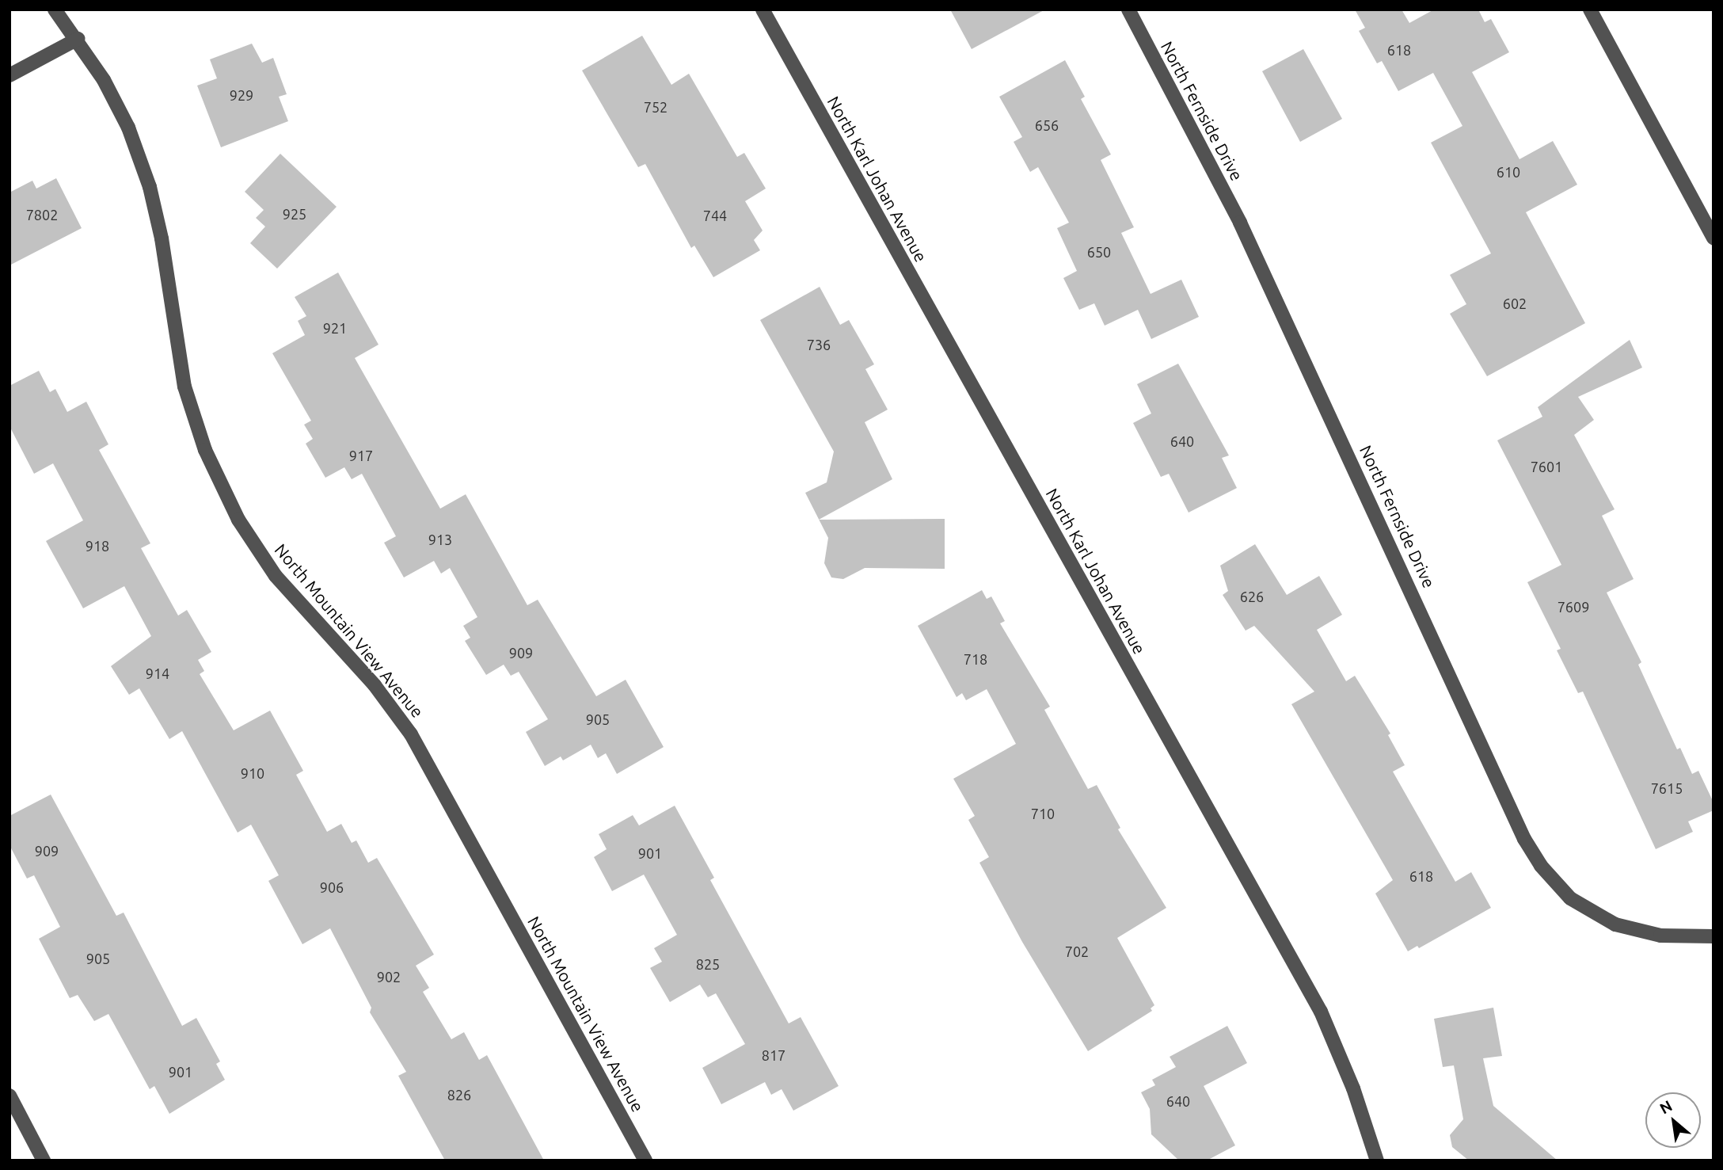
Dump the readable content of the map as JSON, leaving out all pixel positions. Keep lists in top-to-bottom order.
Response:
{
  "streets": {
    "street": ["North Fernside Drive", "North Karl Johan Avenue", "North Mountain View Avenue"]
  },
  "house_numbers": [
    "618",
    "929",
    "752",
    "656",
    "610",
    "925",
    "7802",
    "744",
    "650",
    "602",
    "921",
    "736",
    "640",
    "917",
    "7601",
    "913",
    "918",
    "626",
    "7609",
    "909",
    "718",
    "914",
    "905",
    "910",
    "7615",
    "710",
    "909",
    "901",
    "618",
    "906",
    "702",
    "905",
    "825",
    "902",
    "817",
    "901",
    "826",
    "640"
  ],
  "north": "top left"
}
